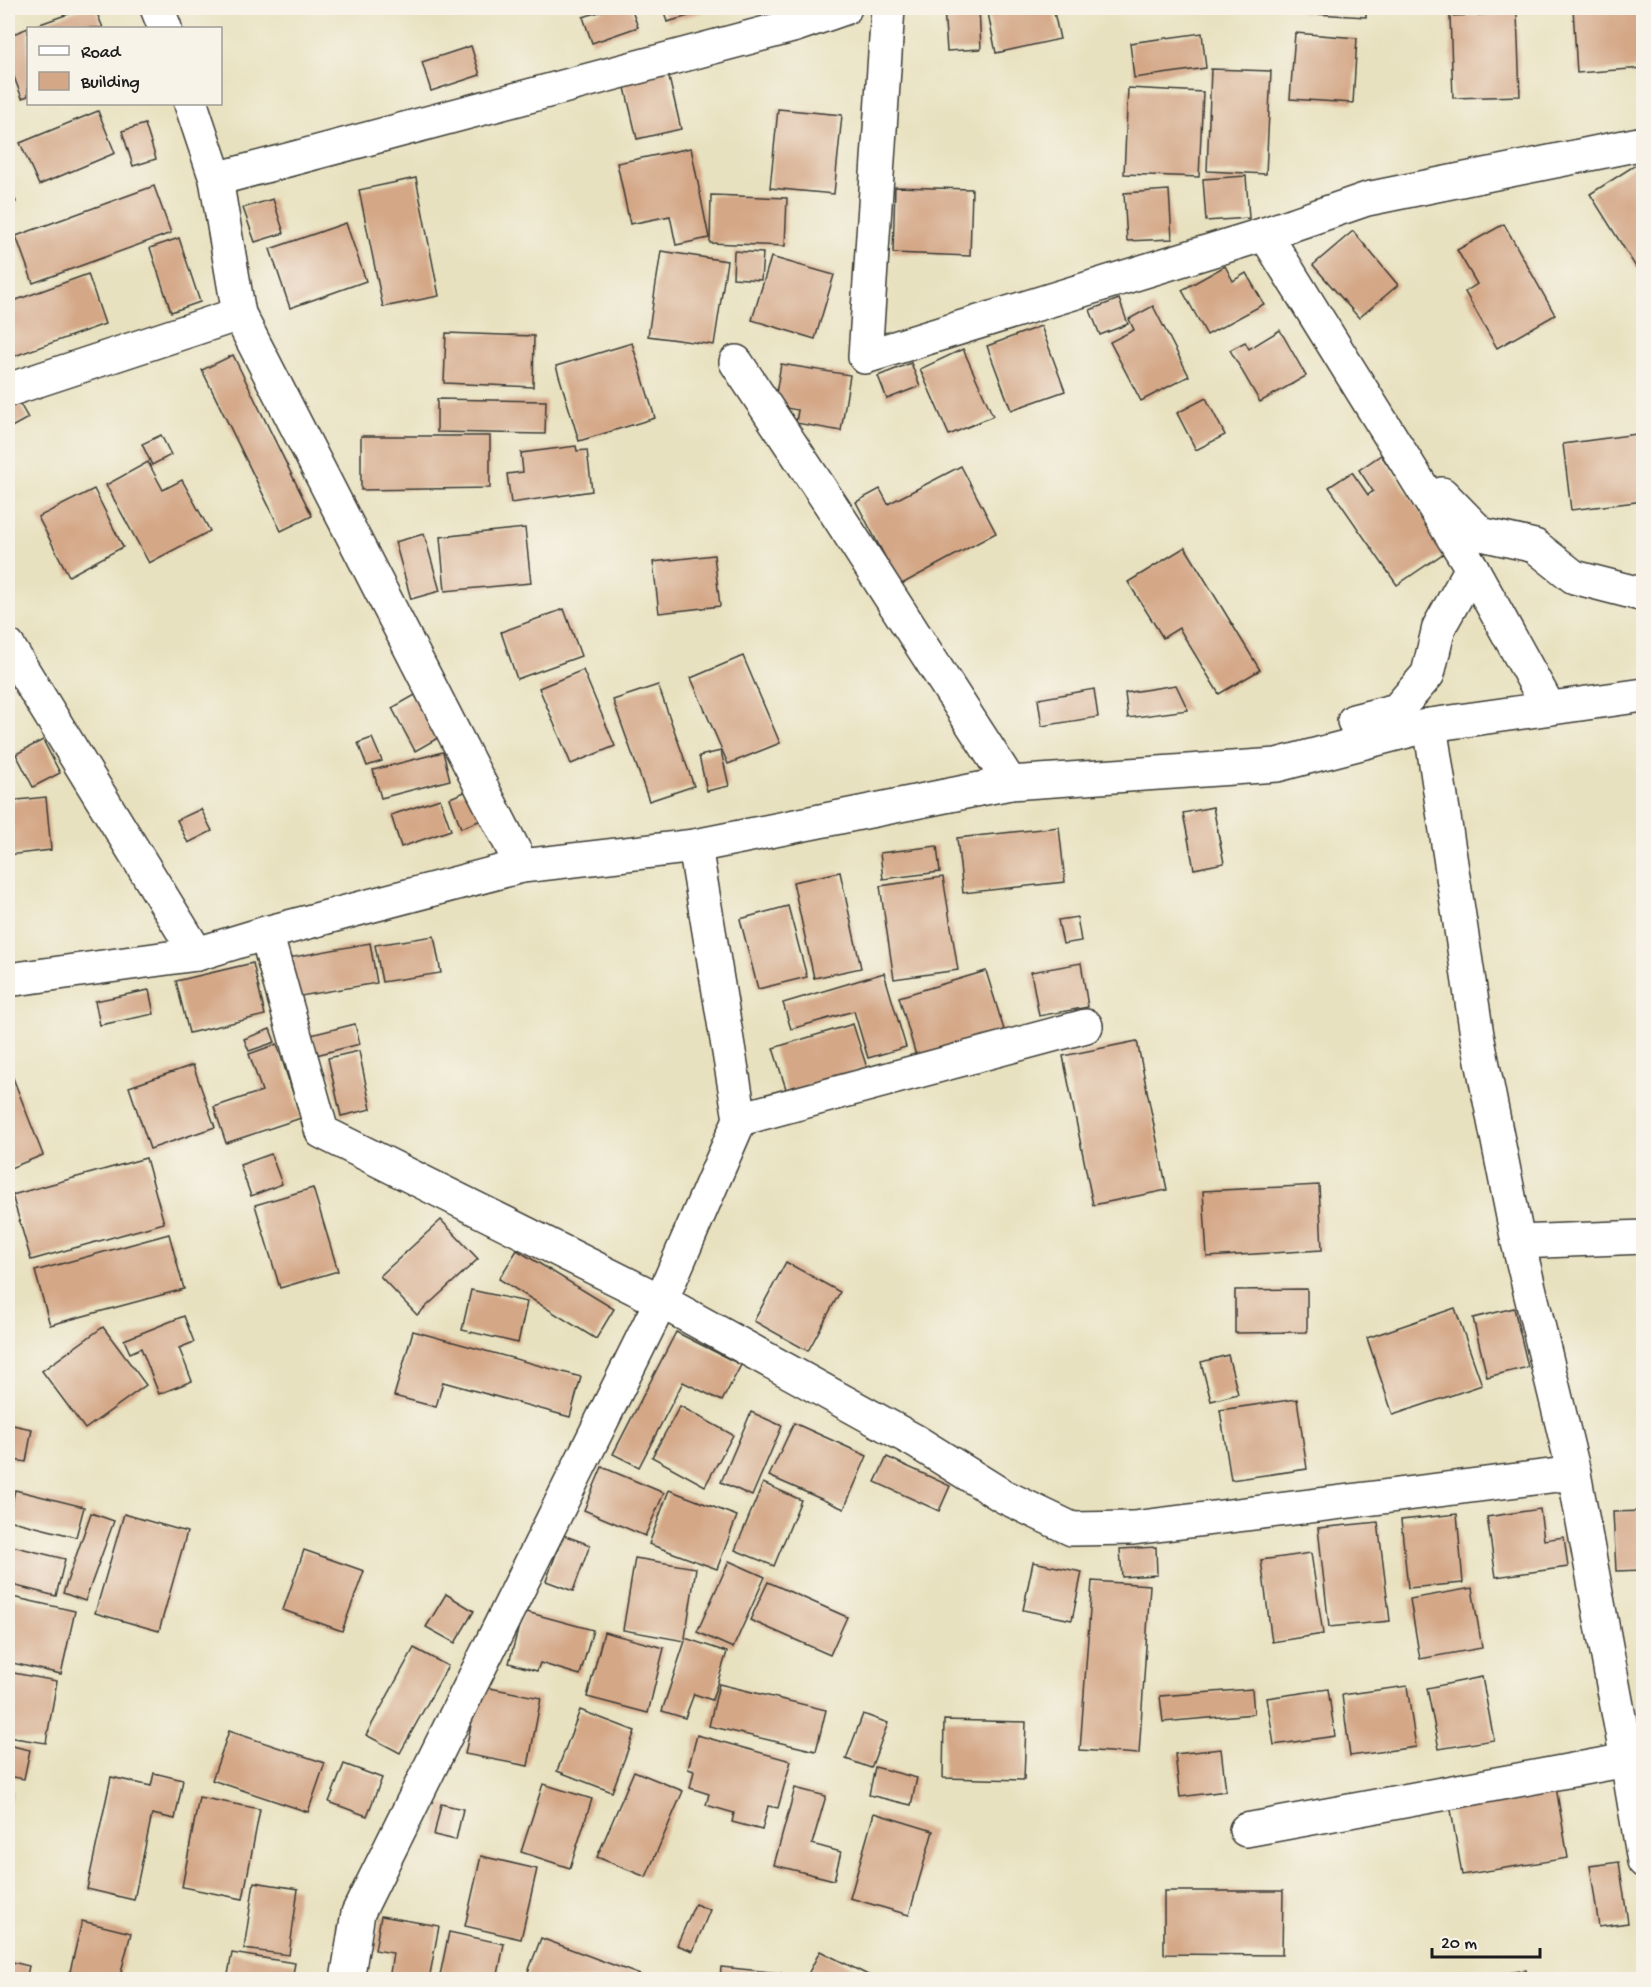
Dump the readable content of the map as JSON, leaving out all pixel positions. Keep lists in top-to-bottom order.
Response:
{
  "legend": ["Road", "Building"],
  "scale_bar": "20 m"
}
